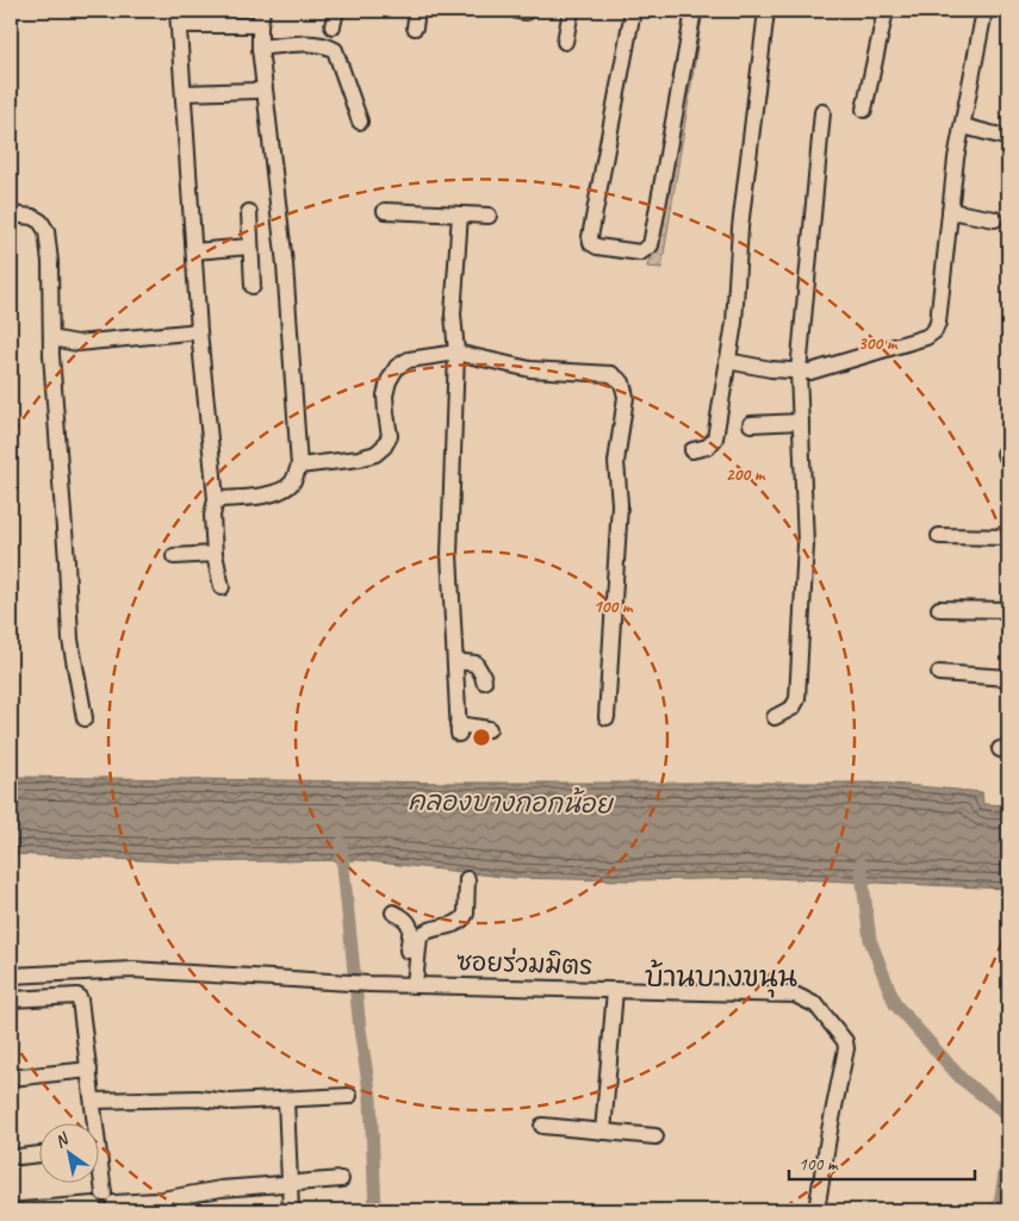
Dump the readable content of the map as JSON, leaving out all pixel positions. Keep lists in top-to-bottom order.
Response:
{
  "streets": {
    "street": ["ซอยร่วมมิตร"]
  },
  "districts": ["บ้านบางขนุน"],
  "water": ["คลองบางกอกน้อย"],
  "scale_bar": "100 m",
  "north": "top left",
  "rings": ["300 m", "200 m", "100 m"]
}
